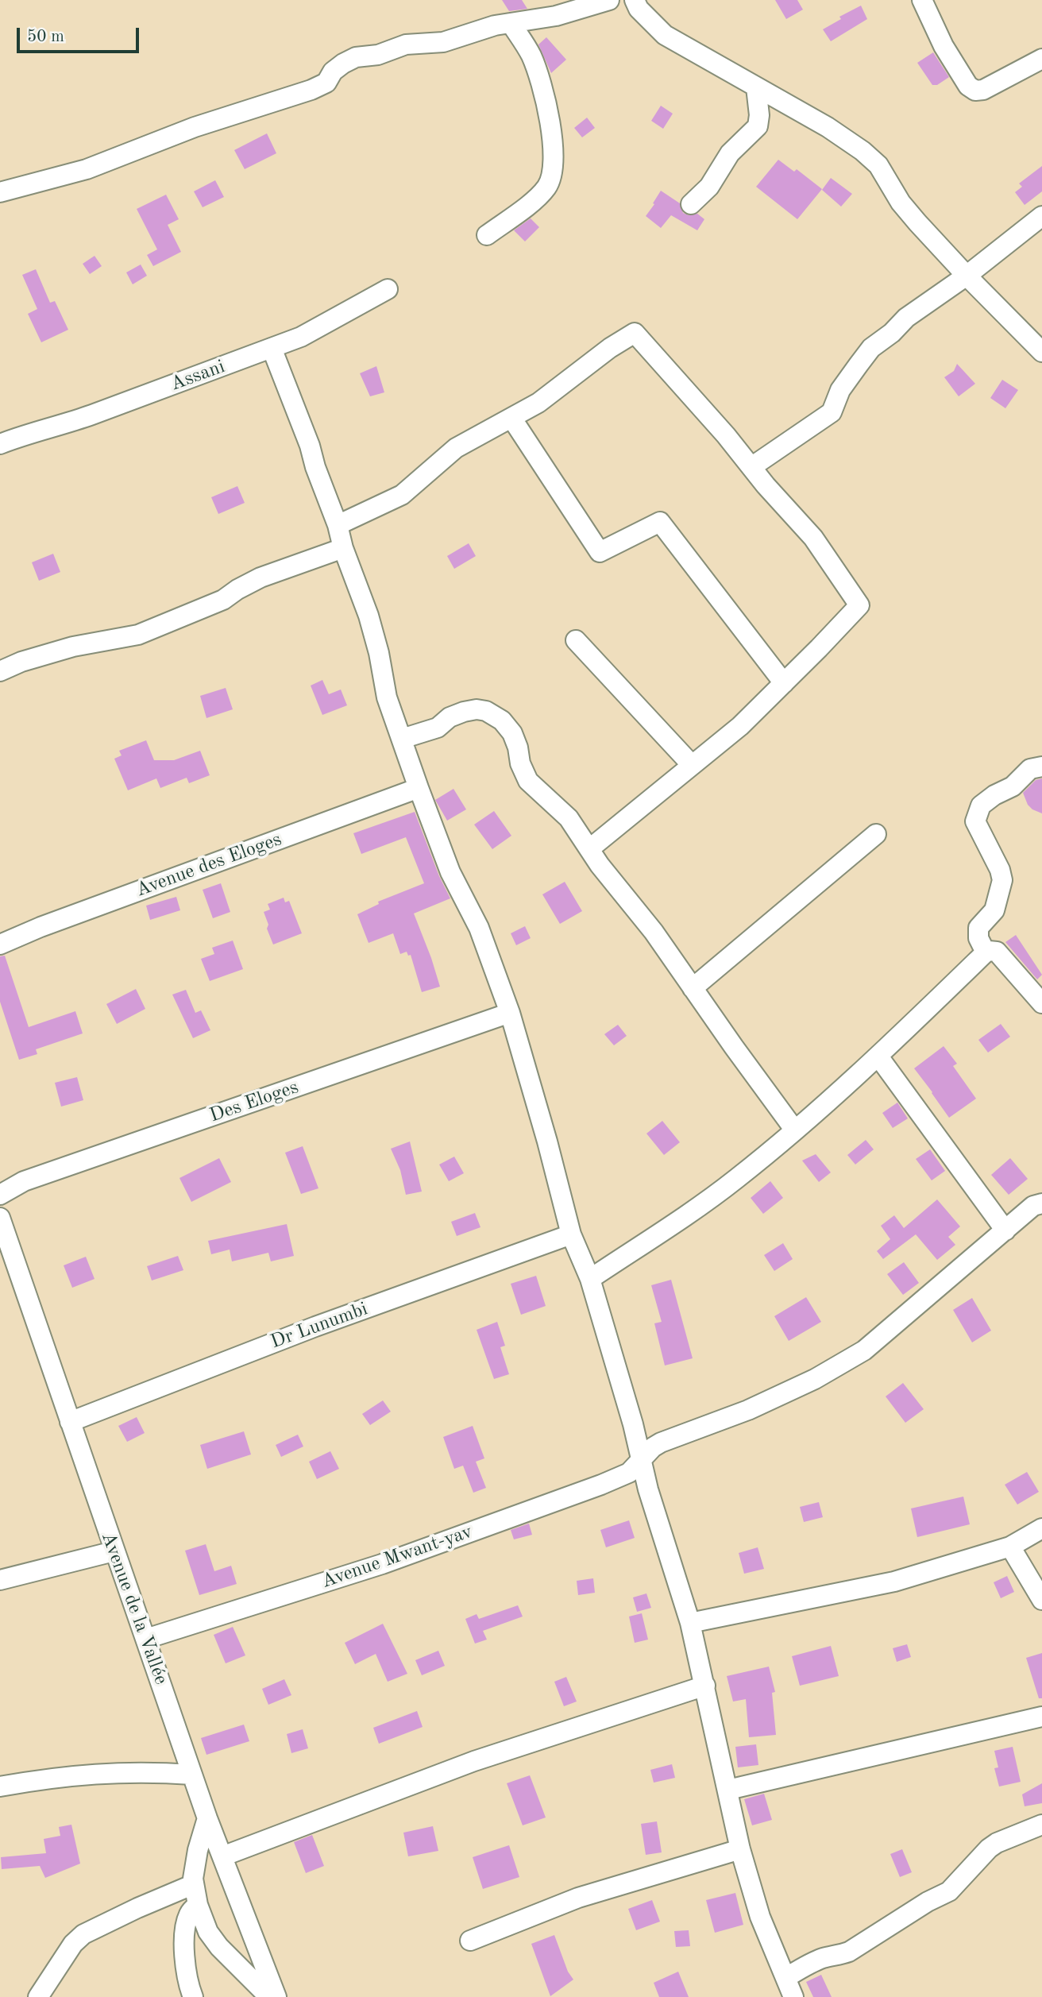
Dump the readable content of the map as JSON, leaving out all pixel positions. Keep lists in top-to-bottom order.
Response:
{
  "streets": {
    "street": [
      "Assani",
      "Avenue des Eloges",
      "Des Eloges",
      "Dr Lunumbi",
      "Avenue Mwant-yav",
      "Avenue de la Vallée"
    ]
  },
  "crossings": [
    ["Dr Lunumbi", "Avenue de la Vallée"],
    ["Avenue Mwant-yav", "Avenue de la Vallée"]
  ],
  "scale_bar": "50 m"
}
